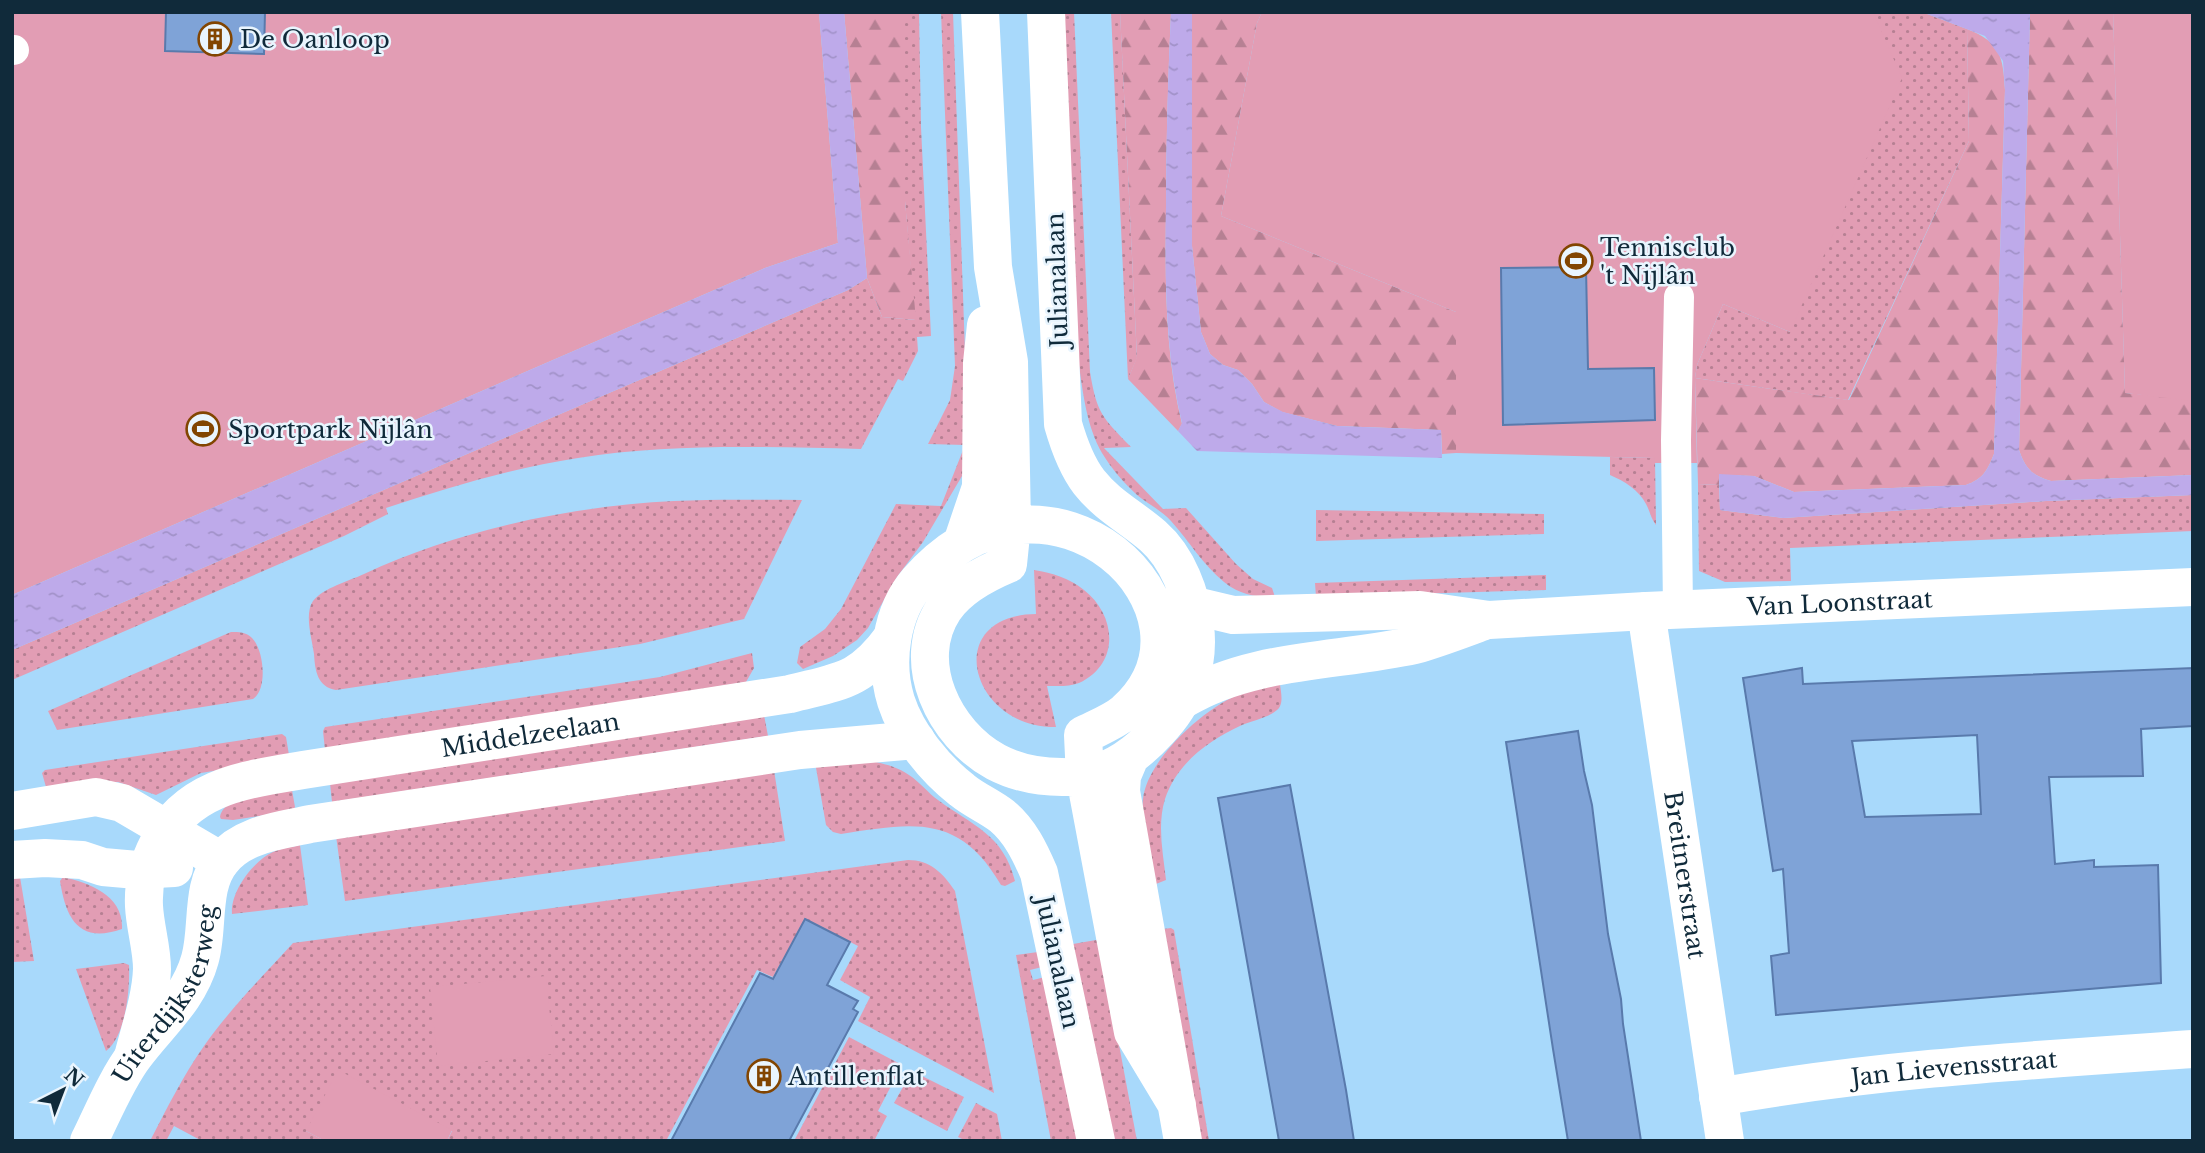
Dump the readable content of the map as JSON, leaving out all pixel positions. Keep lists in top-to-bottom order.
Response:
{
  "streets": {
    "street": [
      "Julianalaan",
      "Van Loonstraat",
      "Middelzeelaan",
      "Breitnerstraat",
      "Uiterdijksterweg",
      "Jan Lievensstraat"
    ]
  },
  "crossings": [
    ["Julianalaan", "Van Loonstraat"],
    ["Julianalaan", "Middelzeelaan"],
    ["Van Loonstraat", "Breitnerstraat"],
    ["Middelzeelaan", "Uiterdijksterweg"],
    ["Breitnerstraat", "Jan Lievensstraat"]
  ],
  "places": {
    "building": ["De Oanloop", "Antillenflat"],
    "sports": ["Tennisclub 't Nijlân", "Sportpark Nijlân"]
  },
  "north": "top right"
}
